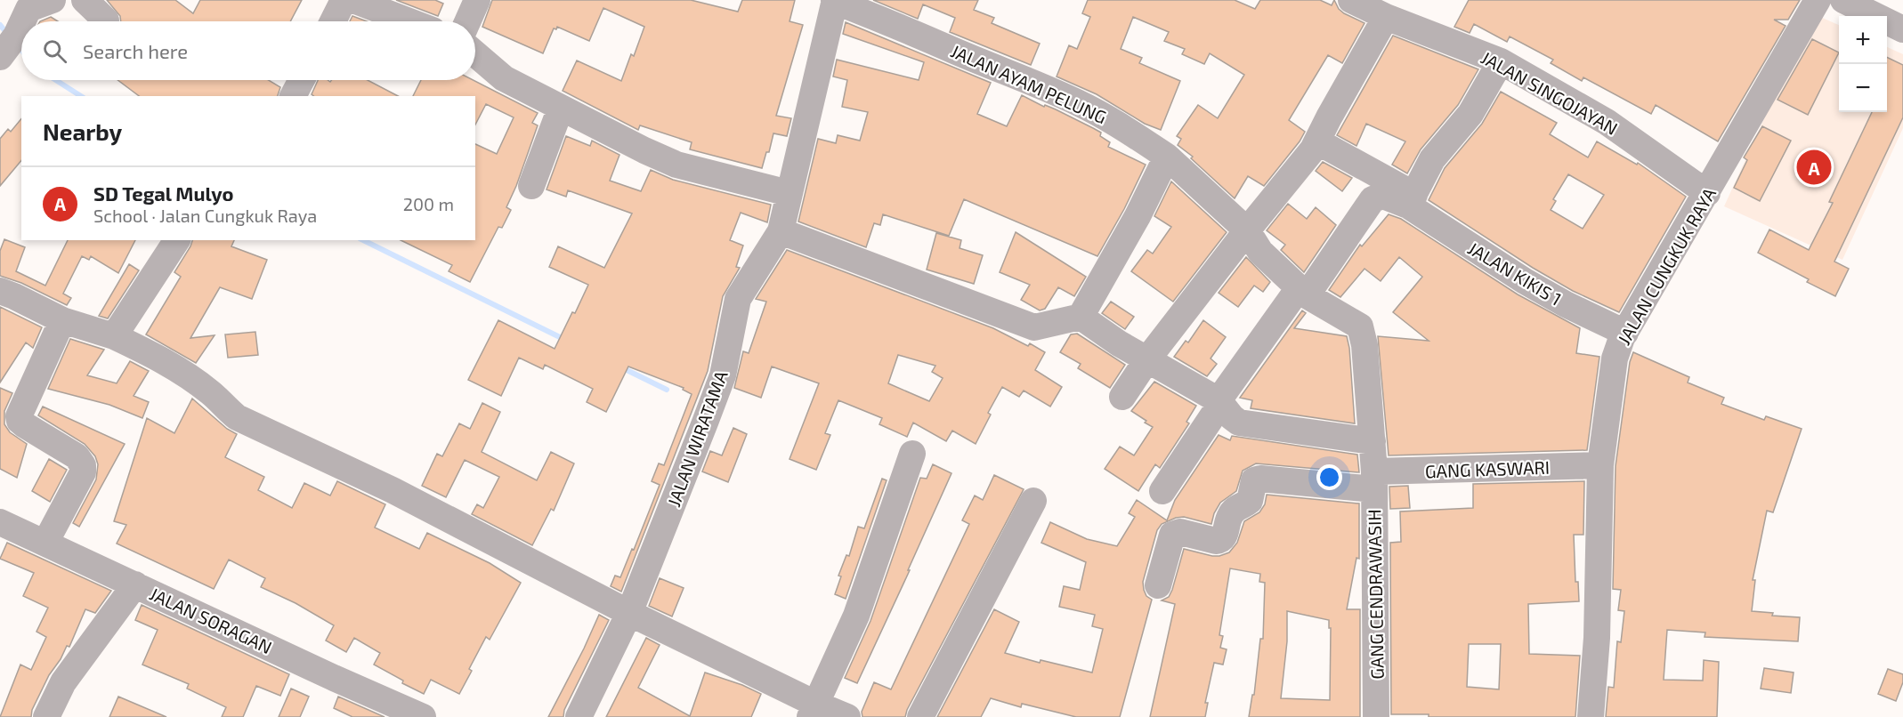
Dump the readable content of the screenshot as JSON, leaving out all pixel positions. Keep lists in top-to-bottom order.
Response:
{
  "streets": {
    "street": [
      "JALAN AYAM PELUNG",
      "JALAN SINGOJAYAN",
      "JALAN CUNGKUK RAYA",
      "JALAN KIKIS 1",
      "JALAN WIRATAMA",
      "GANG KASWARI",
      "GANG CENDRAWASIH",
      "JALAN SORAGAN"
    ]
  },
  "crossings": [
    ["JALAN AYAM PELUNG", "JALAN WIRATAMA"],
    ["JALAN AYAM PELUNG", "GANG CENDRAWASIH"],
    ["JALAN SINGOJAYAN", "JALAN CUNGKUK RAYA"],
    ["JALAN CUNGKUK RAYA", "JALAN KIKIS 1"],
    ["JALAN CUNGKUK RAYA", "GANG KASWARI"],
    ["GANG KASWARI", "GANG CENDRAWASIH"]
  ],
  "page": {
    "map_buttons": ["+", "−"],
    "search": "Search here",
    "heading": "Nearby",
    "pins": "A",
    "list": [
      {
        "mark": "A",
        "name": "SD Tegal Mulyo",
        "note": "School · Jalan Cungkuk Raya",
        "value": "200 m"
      }
    ]
  }
}
